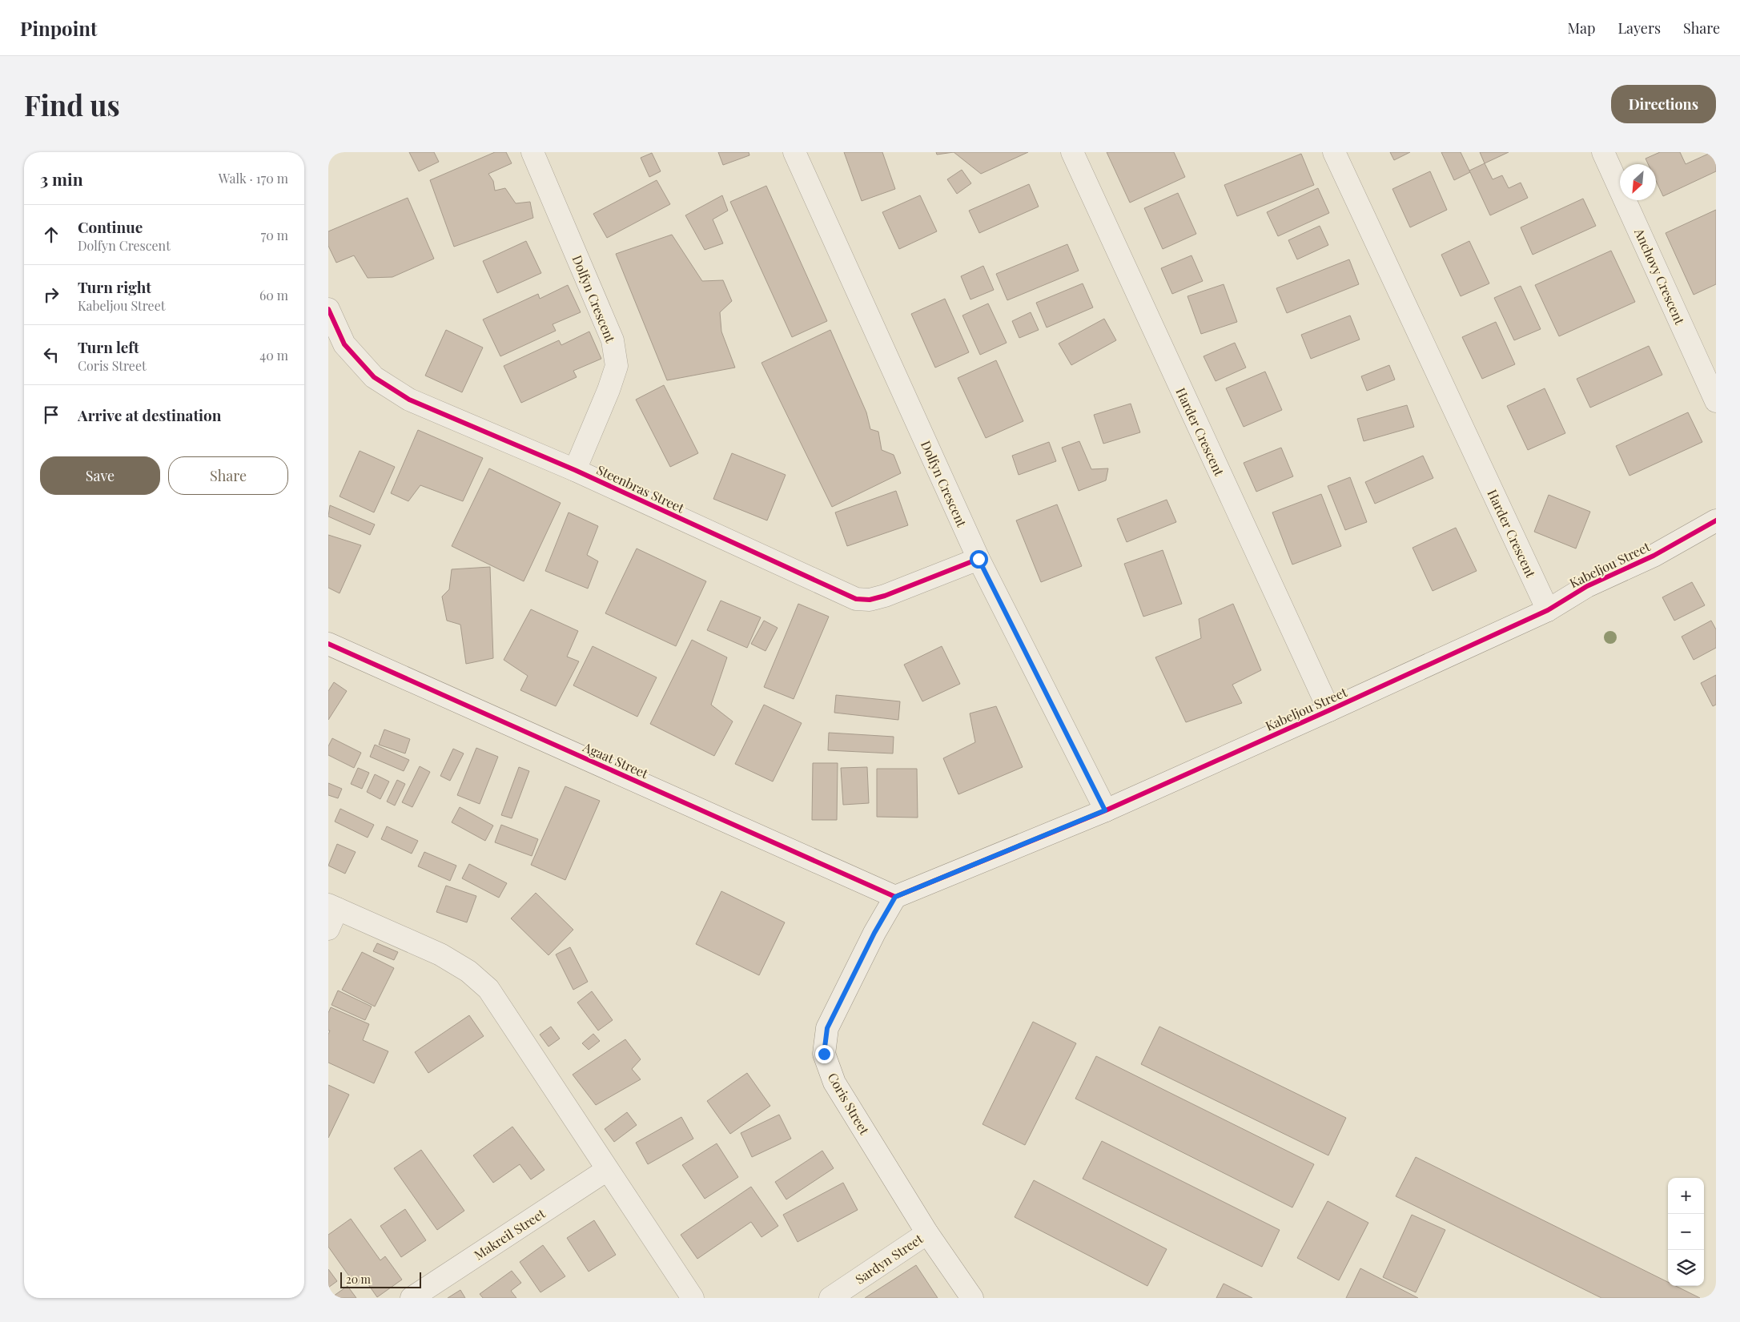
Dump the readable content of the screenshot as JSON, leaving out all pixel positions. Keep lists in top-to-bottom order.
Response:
{
  "streets": {
    "street": [
      "Anchovy Crescent",
      "Dolfyn Crescent",
      "Harder Crescent",
      "Steenbras Street",
      "Kabeljou Street",
      "Agaat Street",
      "Coris Street",
      "Makreil Street",
      "Sardyn Street"
    ]
  },
  "crossings": [
    ["Dolfyn Crescent", "Steenbras Street"],
    ["Dolfyn Crescent", "Kabeljou Street"],
    ["Harder Crescent", "Kabeljou Street"],
    ["Kabeljou Street", "Agaat Street"],
    ["Kabeljou Street", "Coris Street"],
    ["Agaat Street", "Coris Street"],
    ["Coris Street", "Sardyn Street"]
  ],
  "scale_bar": "20 m",
  "north": "bottom left",
  "page": {
    "header": "Pinpoint",
    "nav": ["Map", "Layers", "Share"],
    "buttons": [
      "Directions",
      ["Save", "Share"]
    ],
    "title": "Find us",
    "heading": ["3 min", "Walk · 170 m"],
    "list": [
      ["Continue", "Dolfyn Crescent", "70 m"],
      ["Turn right", "Kabeljou Street", "60 m"],
      ["Turn left", "Coris Street", "40 m"],
      "Arrive at destination"
    ],
    "map_buttons": ["+", "−"],
    "scale": "20 m"
  }
}
